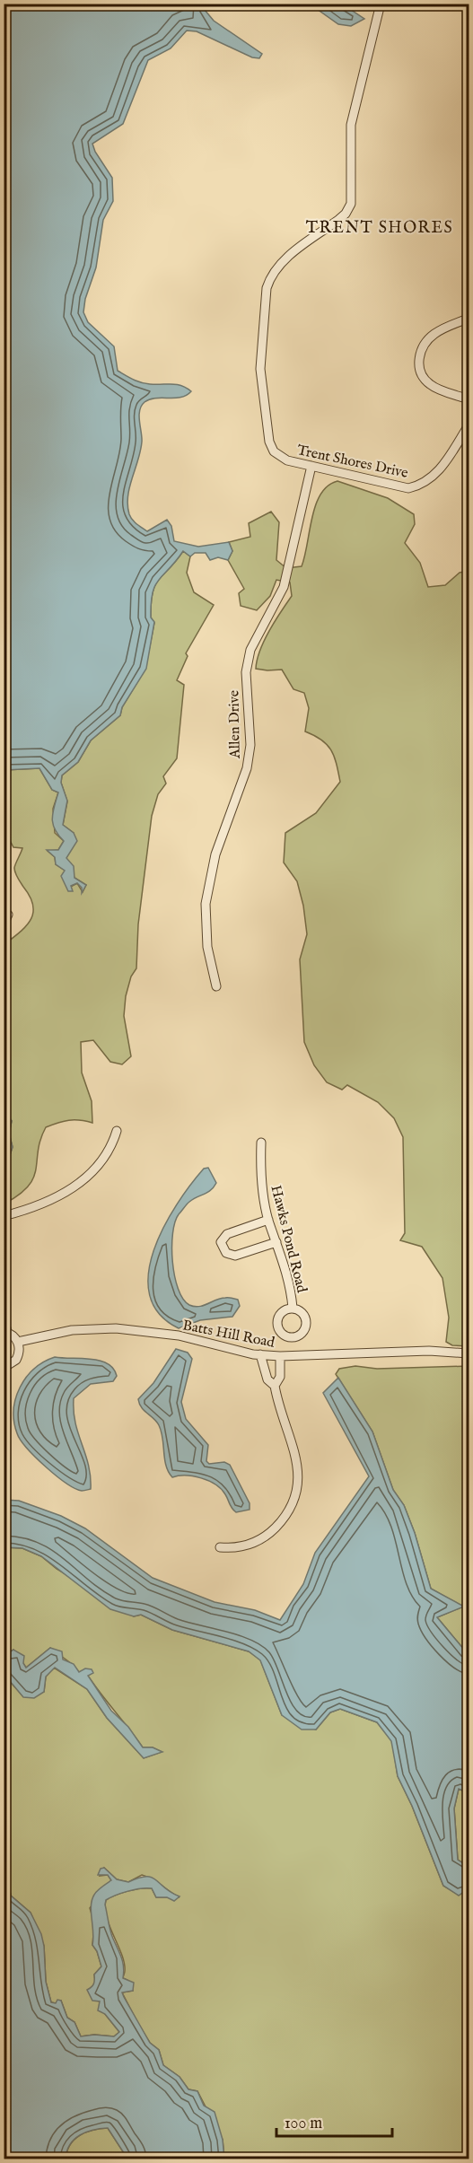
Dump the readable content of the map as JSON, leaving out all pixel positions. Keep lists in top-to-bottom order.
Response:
{
  "streets": {
    "street": [
      "Trent Shores Drive",
      "Allen Drive",
      "Hawks Pond Road",
      "Batts Hill Road"
    ]
  },
  "crossings": [
    ["Trent Shores Drive", "Allen Drive"]
  ],
  "districts": ["TRENT SHORES"],
  "scale_bar": "100 m"
}
